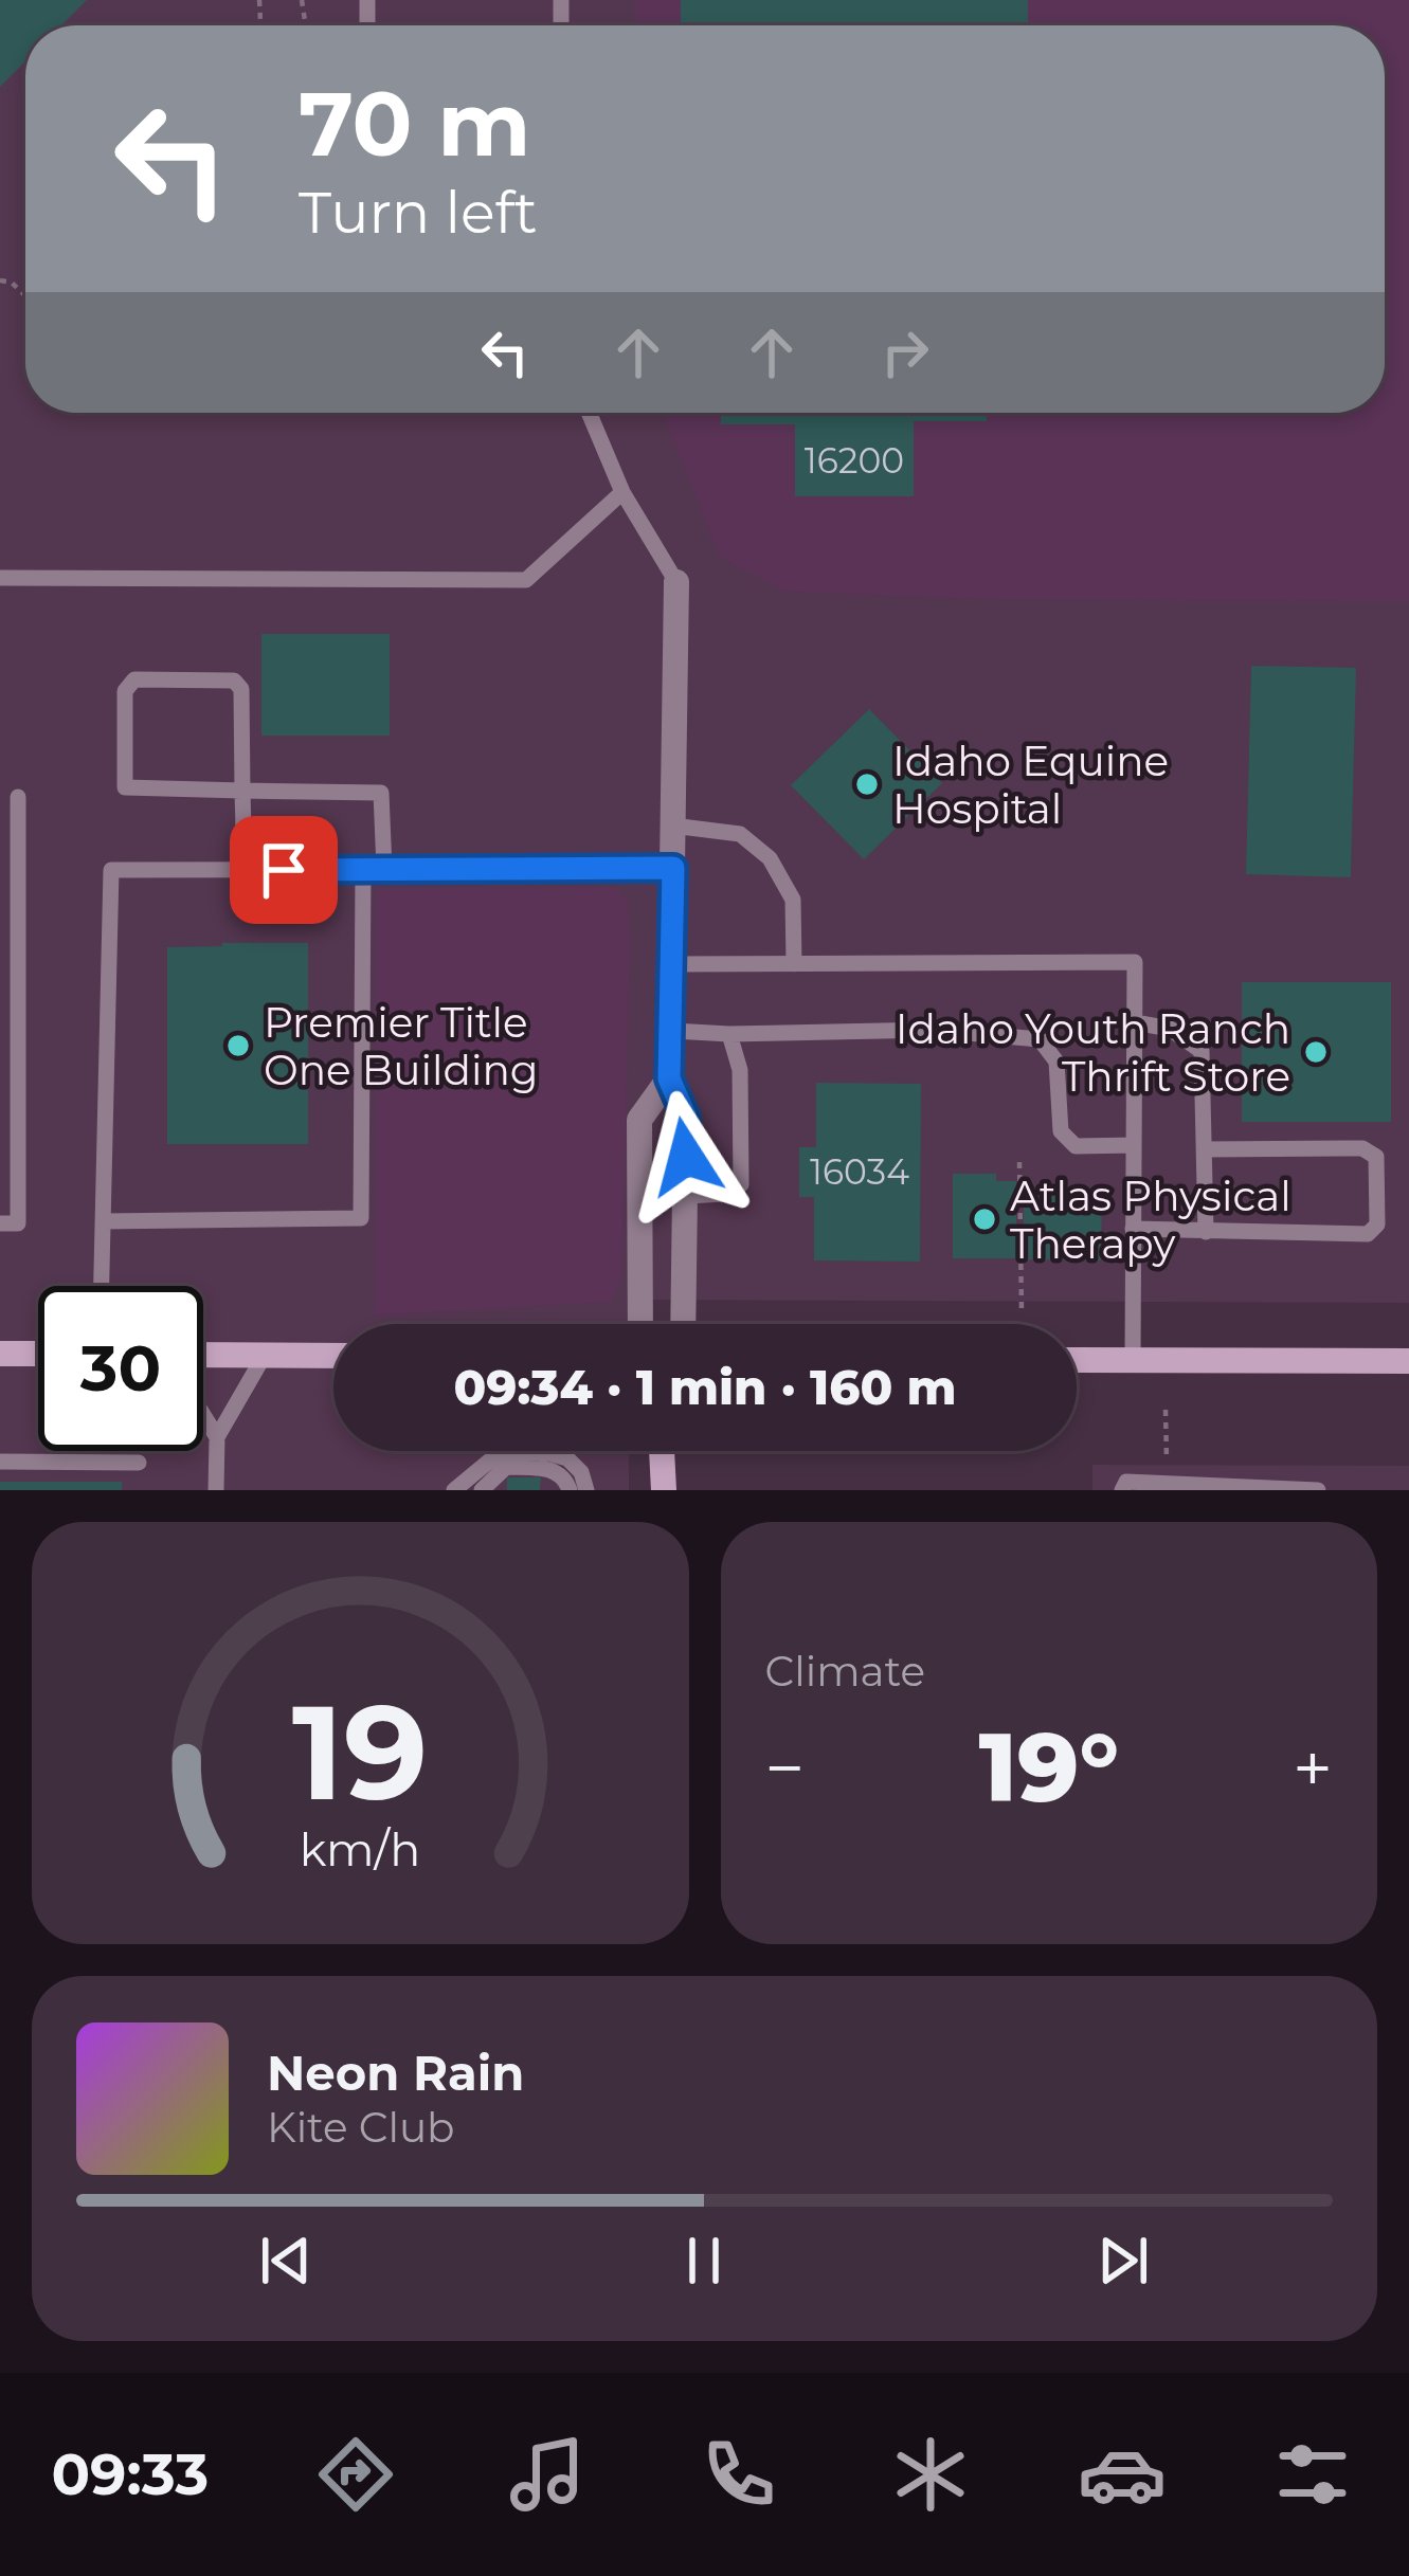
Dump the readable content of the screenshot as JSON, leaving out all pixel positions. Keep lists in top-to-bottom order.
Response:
{
  "places": [
    "Idaho Equine Hospital",
    "Premier Title One Building",
    "Idaho Youth Ranch Thrift Store",
    "Atlas Physical Therapy"
  ],
  "house_numbers": ["16200", "16034"],
  "page": {
    "turn": ["70 m", "Turn left"],
    "limit": "30",
    "trip": "09:34 · 1 min · 160 m",
    "tile": "Climate",
    "heat": ["−", "19°", "+"],
    "song": ["Neon Rain", "Kite Club"],
    "tabs": "09:33",
    "gauge": ["19", "km/h"]
  }
}
